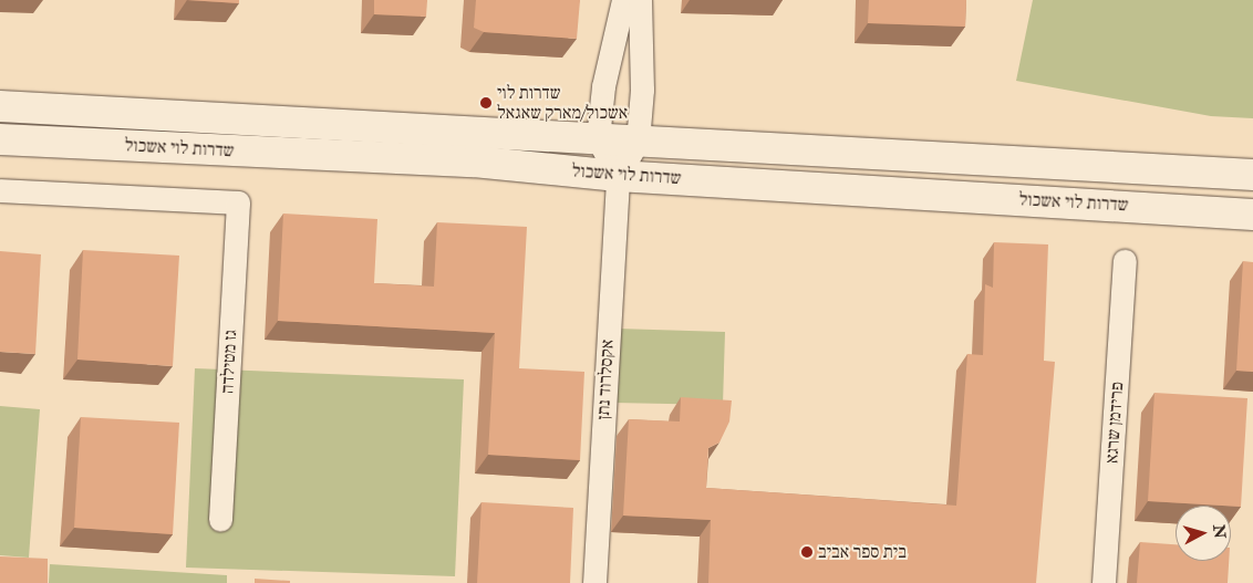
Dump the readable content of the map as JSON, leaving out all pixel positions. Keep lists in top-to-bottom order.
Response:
{
  "streets": {
    "street": [
      "שדרות לוי אשכול",
      "גז מטילדה",
      "אקסלרוד נתן",
      "פרידמן שרגא"
    ]
  },
  "crossings": [
    ["שדרות לוי אשכול", "אקסלרוד נתן"]
  ],
  "places": ["שדרות לוי אשכול/מארק שאגאל", "בית ספר אביב"],
  "north": "right"
}
